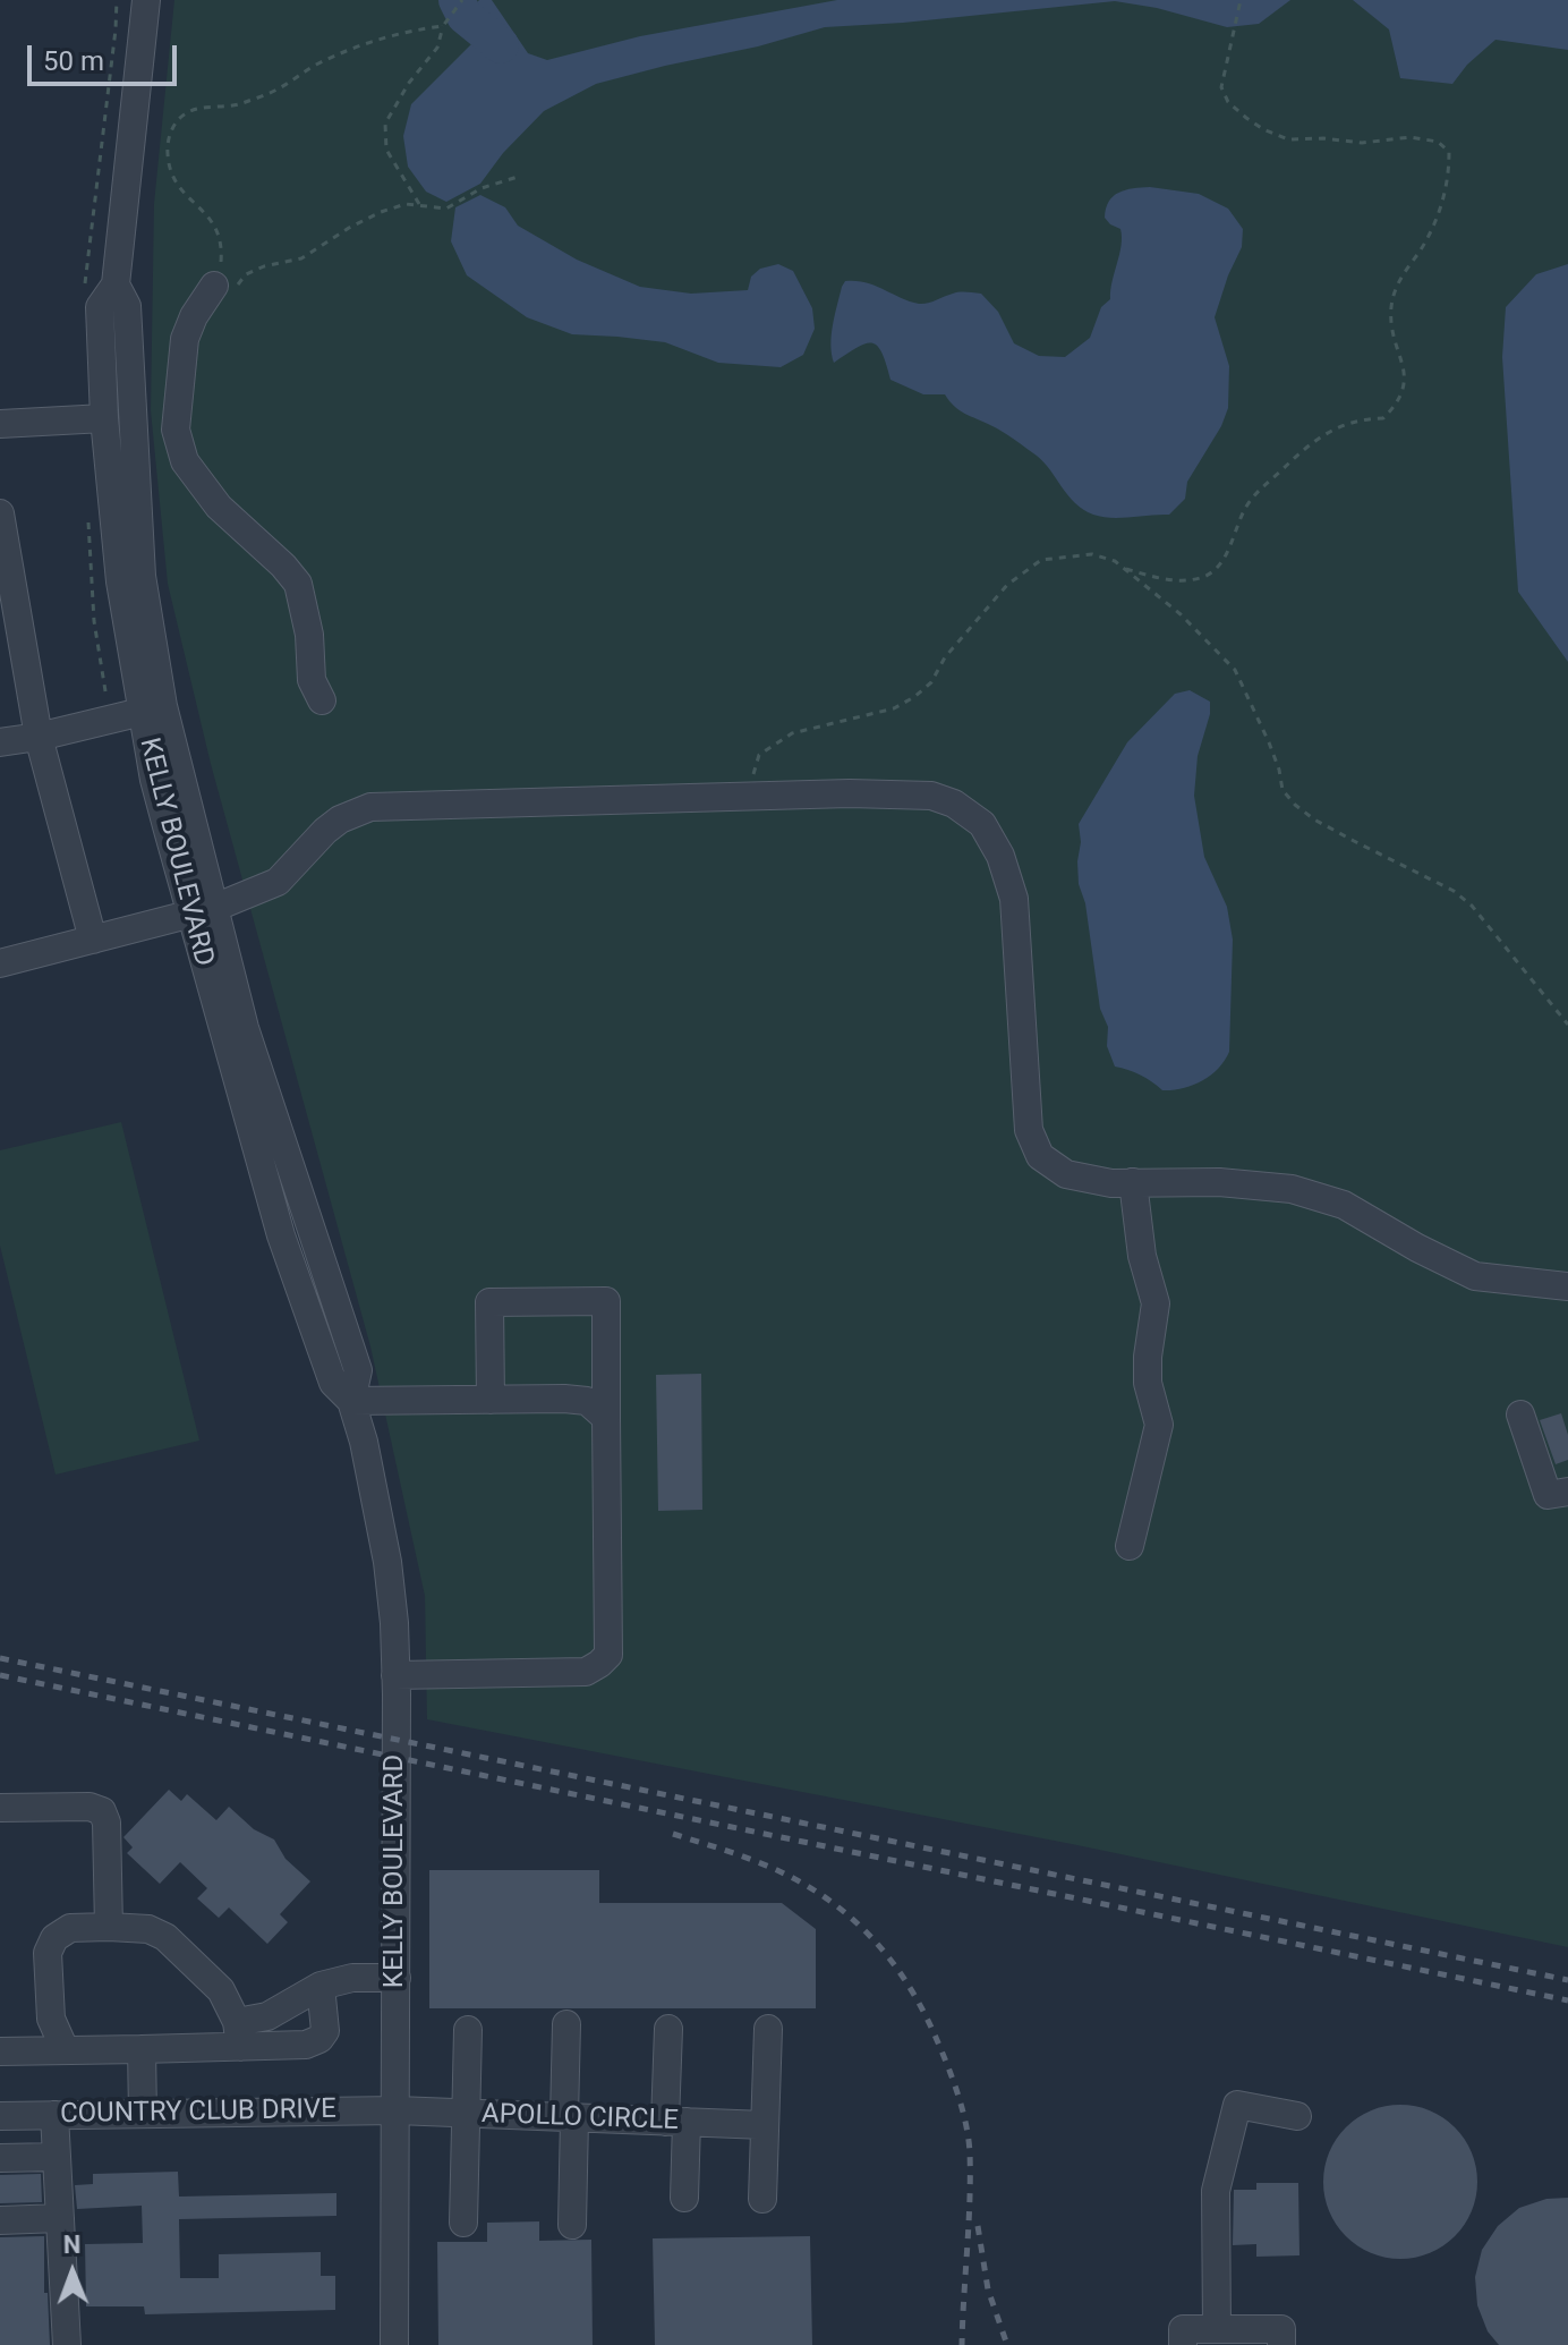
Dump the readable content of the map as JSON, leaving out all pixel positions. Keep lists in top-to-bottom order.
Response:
{
  "streets": {
    "street": ["KELLY BOULEVARD", "COUNTRY CLUB DRIVE", "APOLLO CIRCLE"]
  },
  "crossings": [
    ["KELLY BOULEVARD", "COUNTRY CLUB DRIVE"],
    ["KELLY BOULEVARD", "APOLLO CIRCLE"],
    ["COUNTRY CLUB DRIVE", "APOLLO CIRCLE"]
  ],
  "scale_bar": "50 m",
  "north": "top"
}
